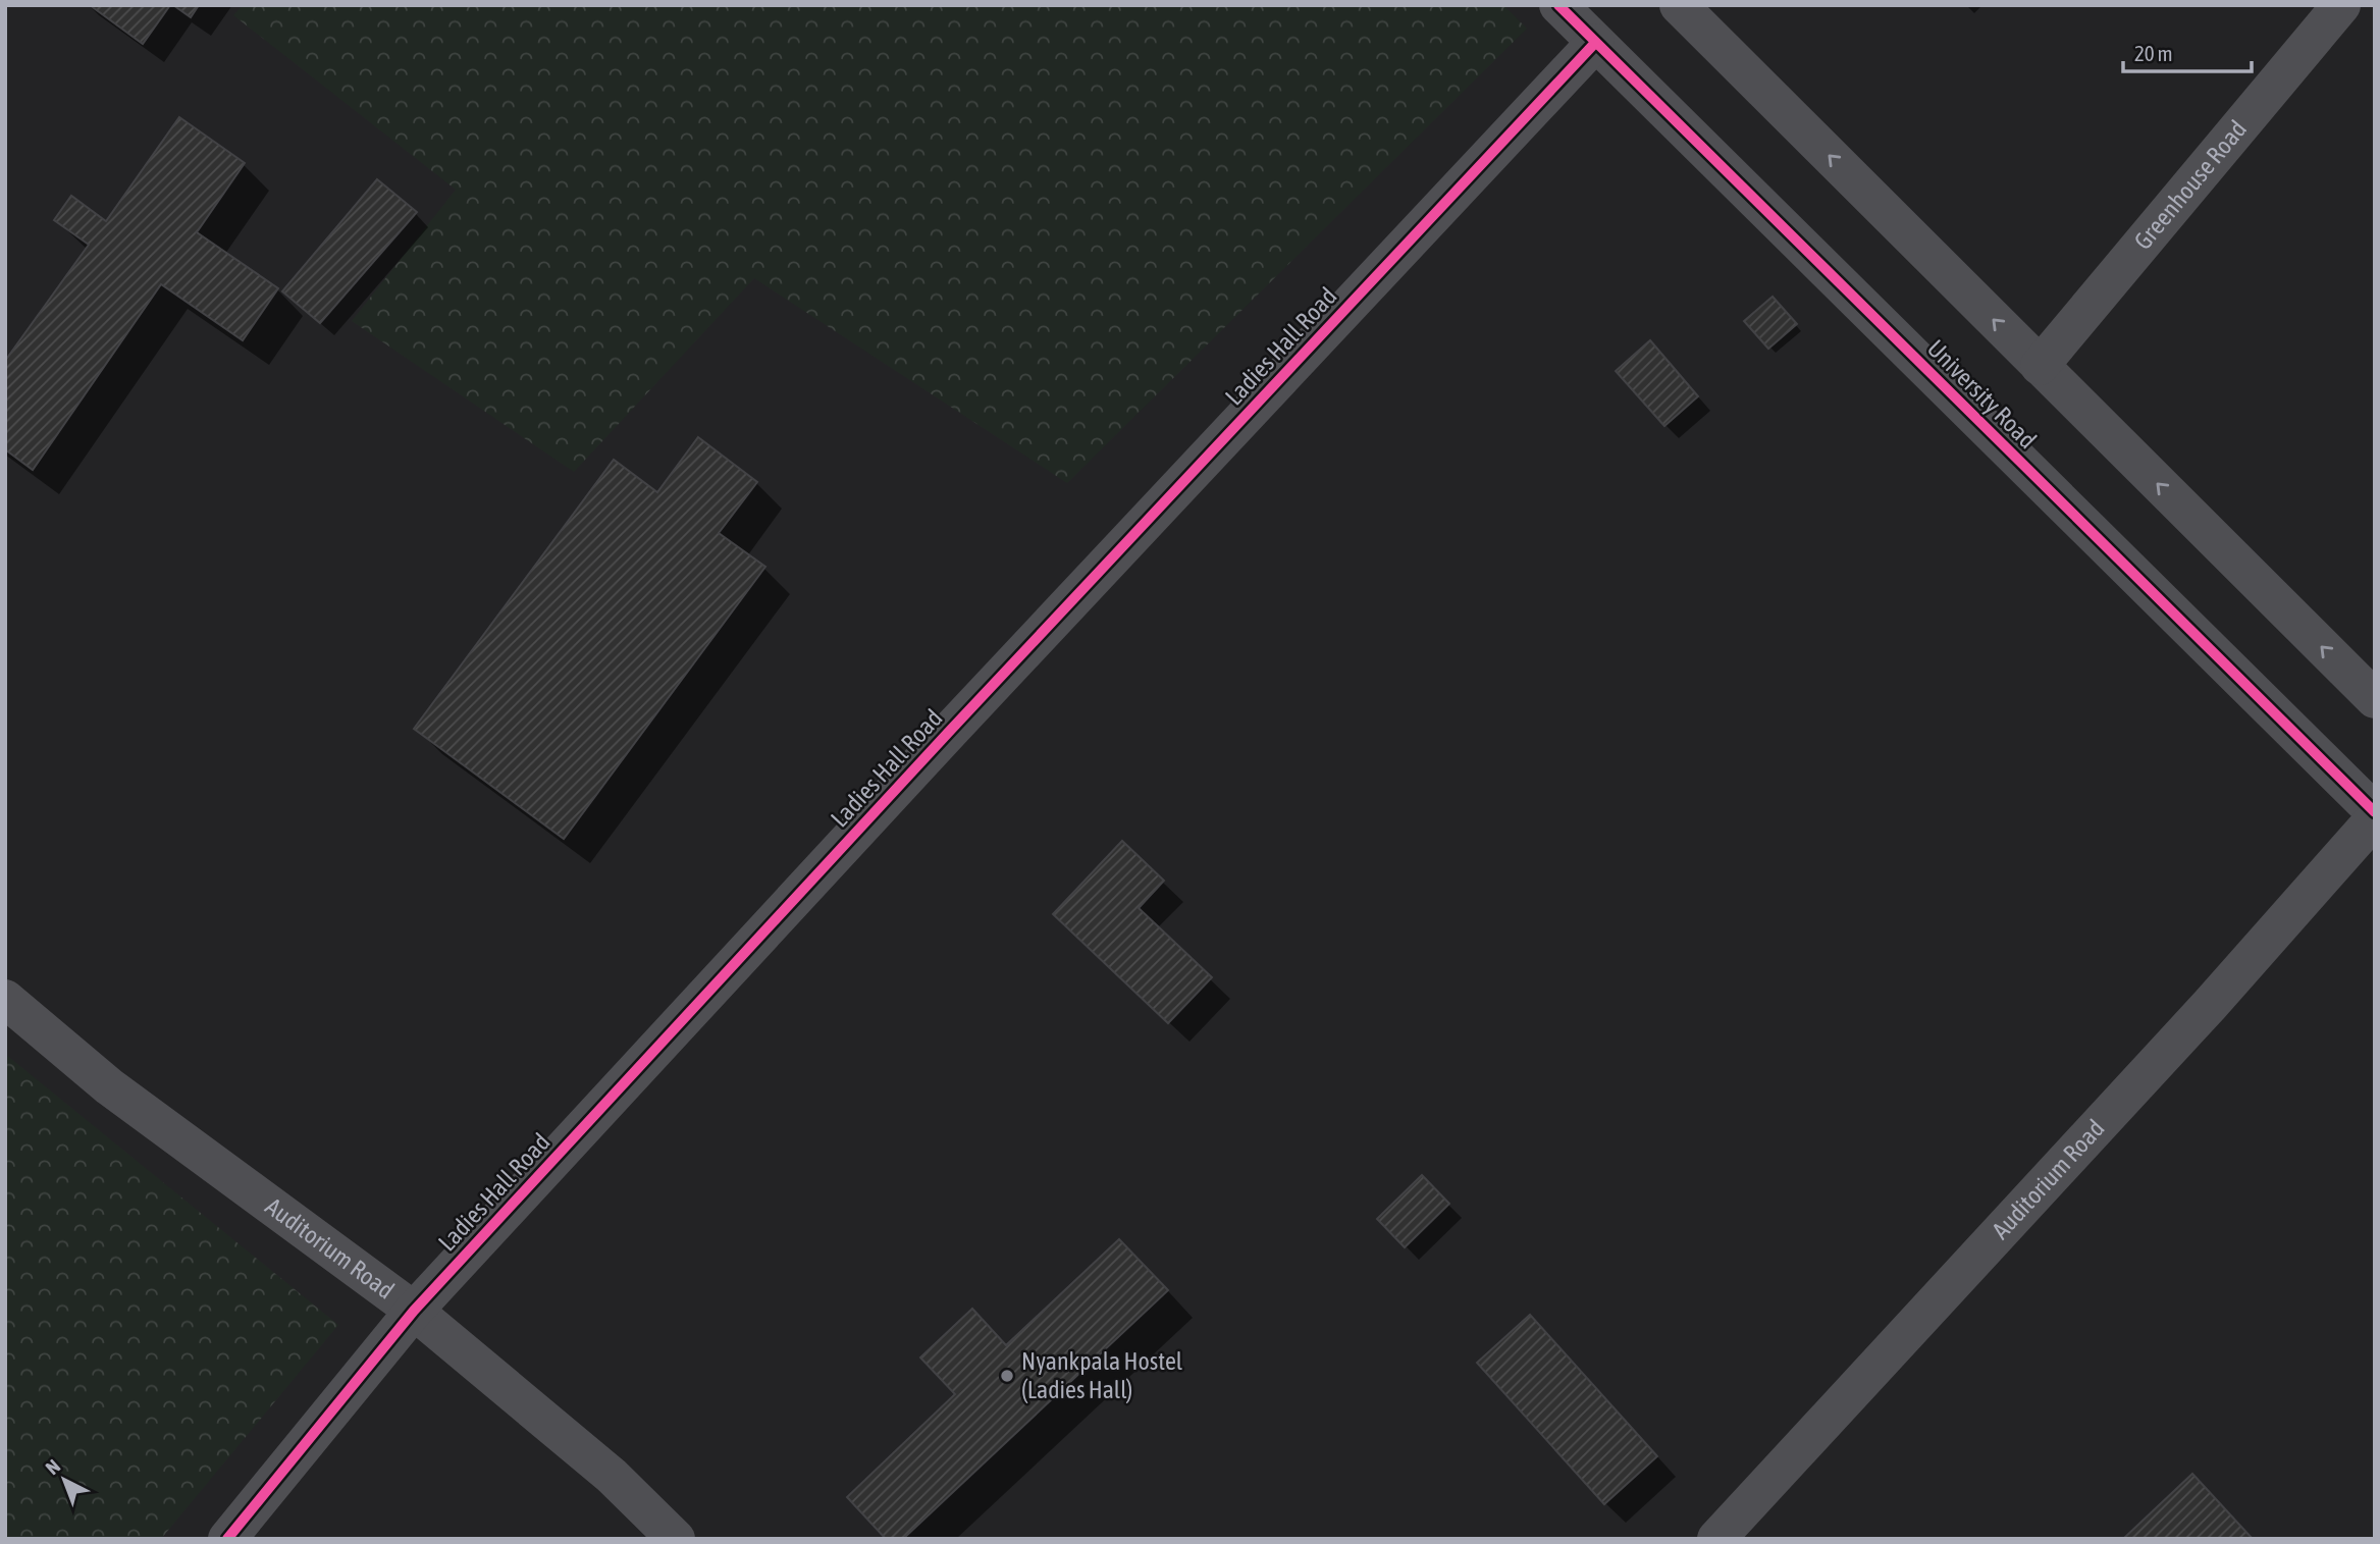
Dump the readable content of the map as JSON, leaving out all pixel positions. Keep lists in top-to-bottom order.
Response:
{
  "streets": {
    "street": [
      "Greenhouse Road",
      "Ladies Hall Road",
      "University Road",
      "Auditorium Road"
    ]
  },
  "crossings": [
    ["Ladies Hall Road", "University Road"],
    ["Ladies Hall Road", "Auditorium Road"]
  ],
  "places": ["Nyankpala Hostel (Ladies Hall)"],
  "scale_bar": "20 m",
  "north": "top left"
}
